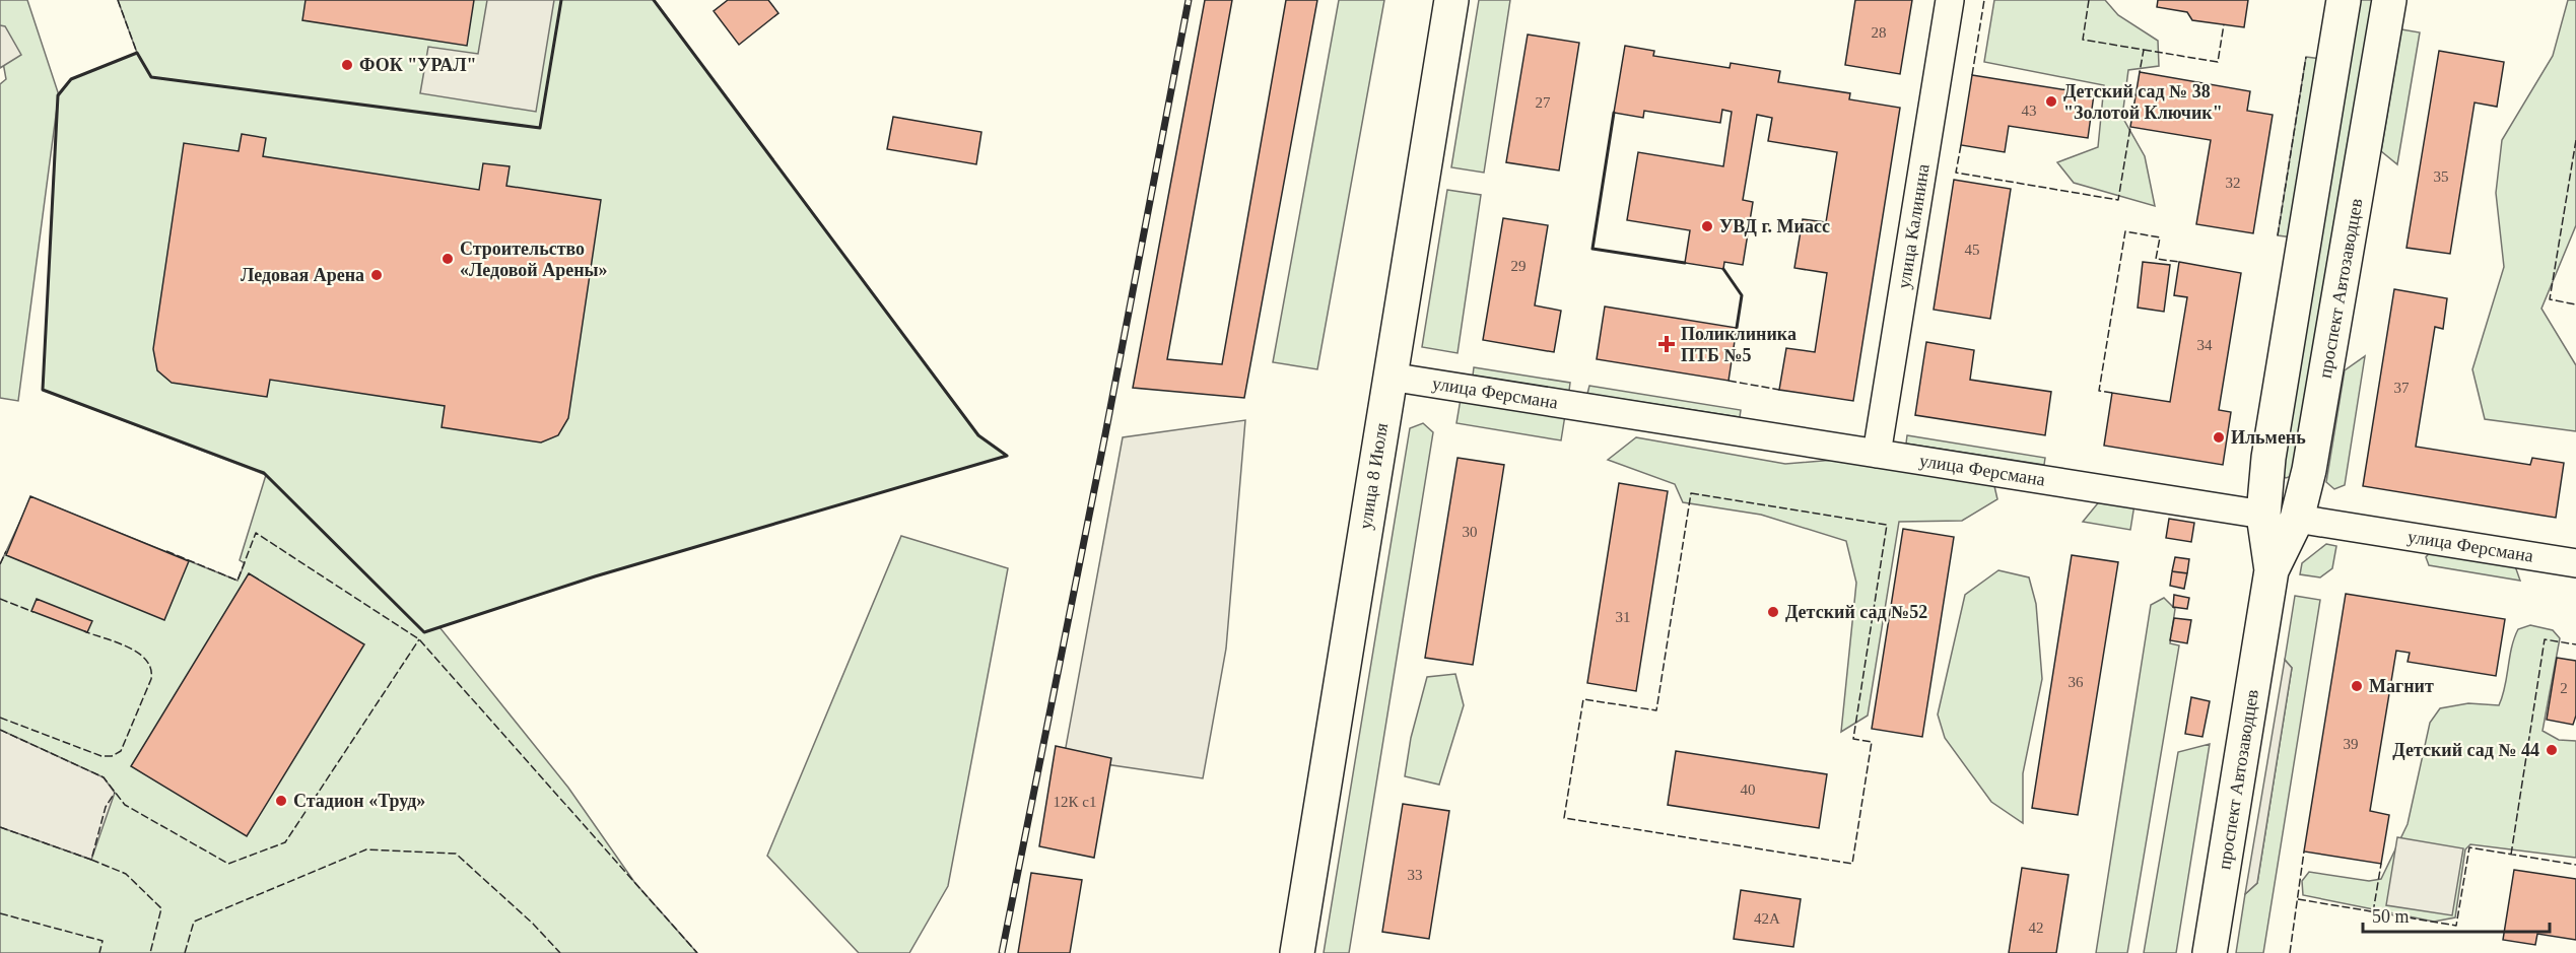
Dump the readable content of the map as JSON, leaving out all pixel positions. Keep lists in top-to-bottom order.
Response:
{
  "streets": {
    "main road": ["проспект Автозаводцев", "улица Ферсмана", "улица 8 Июля"],
    "street": ["улица Калинина"]
  },
  "crossings": [
    ["улица Калинина", "улица Ферсмана"],
    ["проспект Автозаводцев", "улица Ферсмана"],
    ["улица Ферсмана", "улица 8 Июля"]
  ],
  "places": {
    "other": [
      "ФОК \"УРАЛ\"",
      "Детский сад № 38 \"Золотой Ключик\"",
      "УВД г. Миасс",
      "Строительство «Ледовой Арены»",
      "Ледовая Арена",
      "Ильмень",
      "Детский сад №52",
      "Магнит",
      "Детский сад № 44",
      "Стадион «Труд»"
    ],
    "health": ["Поликлиника ПТБ №5"]
  },
  "house_numbers": [
    "28",
    "27",
    "43",
    "35",
    "32",
    "45",
    "29",
    "34",
    "37",
    "30",
    "31",
    "36",
    "2",
    "39",
    "40",
    "12К с1",
    "33",
    "42А",
    "42"
  ],
  "scale_bar": "50 m"
}
